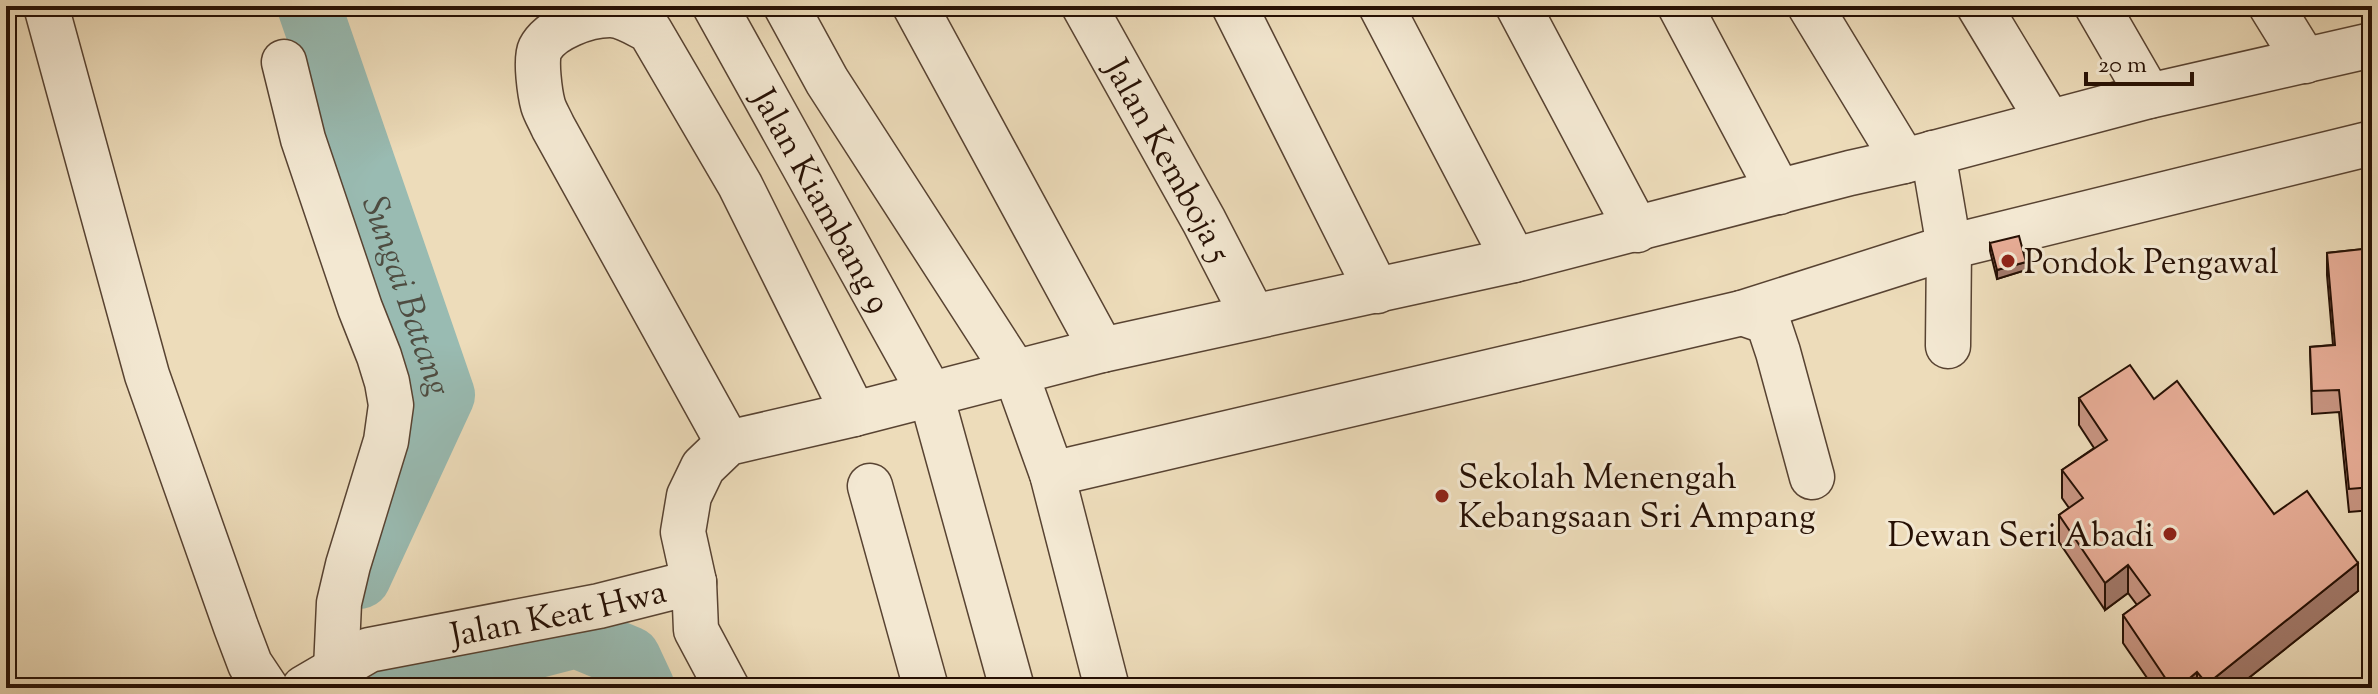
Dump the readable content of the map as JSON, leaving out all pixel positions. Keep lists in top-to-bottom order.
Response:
{
  "streets": {
    "street": ["Jalan Kemboja 5", "Jalan Kiambang 9", "Jalan Keat Hwa"]
  },
  "water": ["Sungai Batang"],
  "places": ["Pondok Pengawal", "Sekolah Menengah Kebangsaan Sri Ampang", "Dewan Seri Abadi"],
  "scale_bar": "20 m"
}
